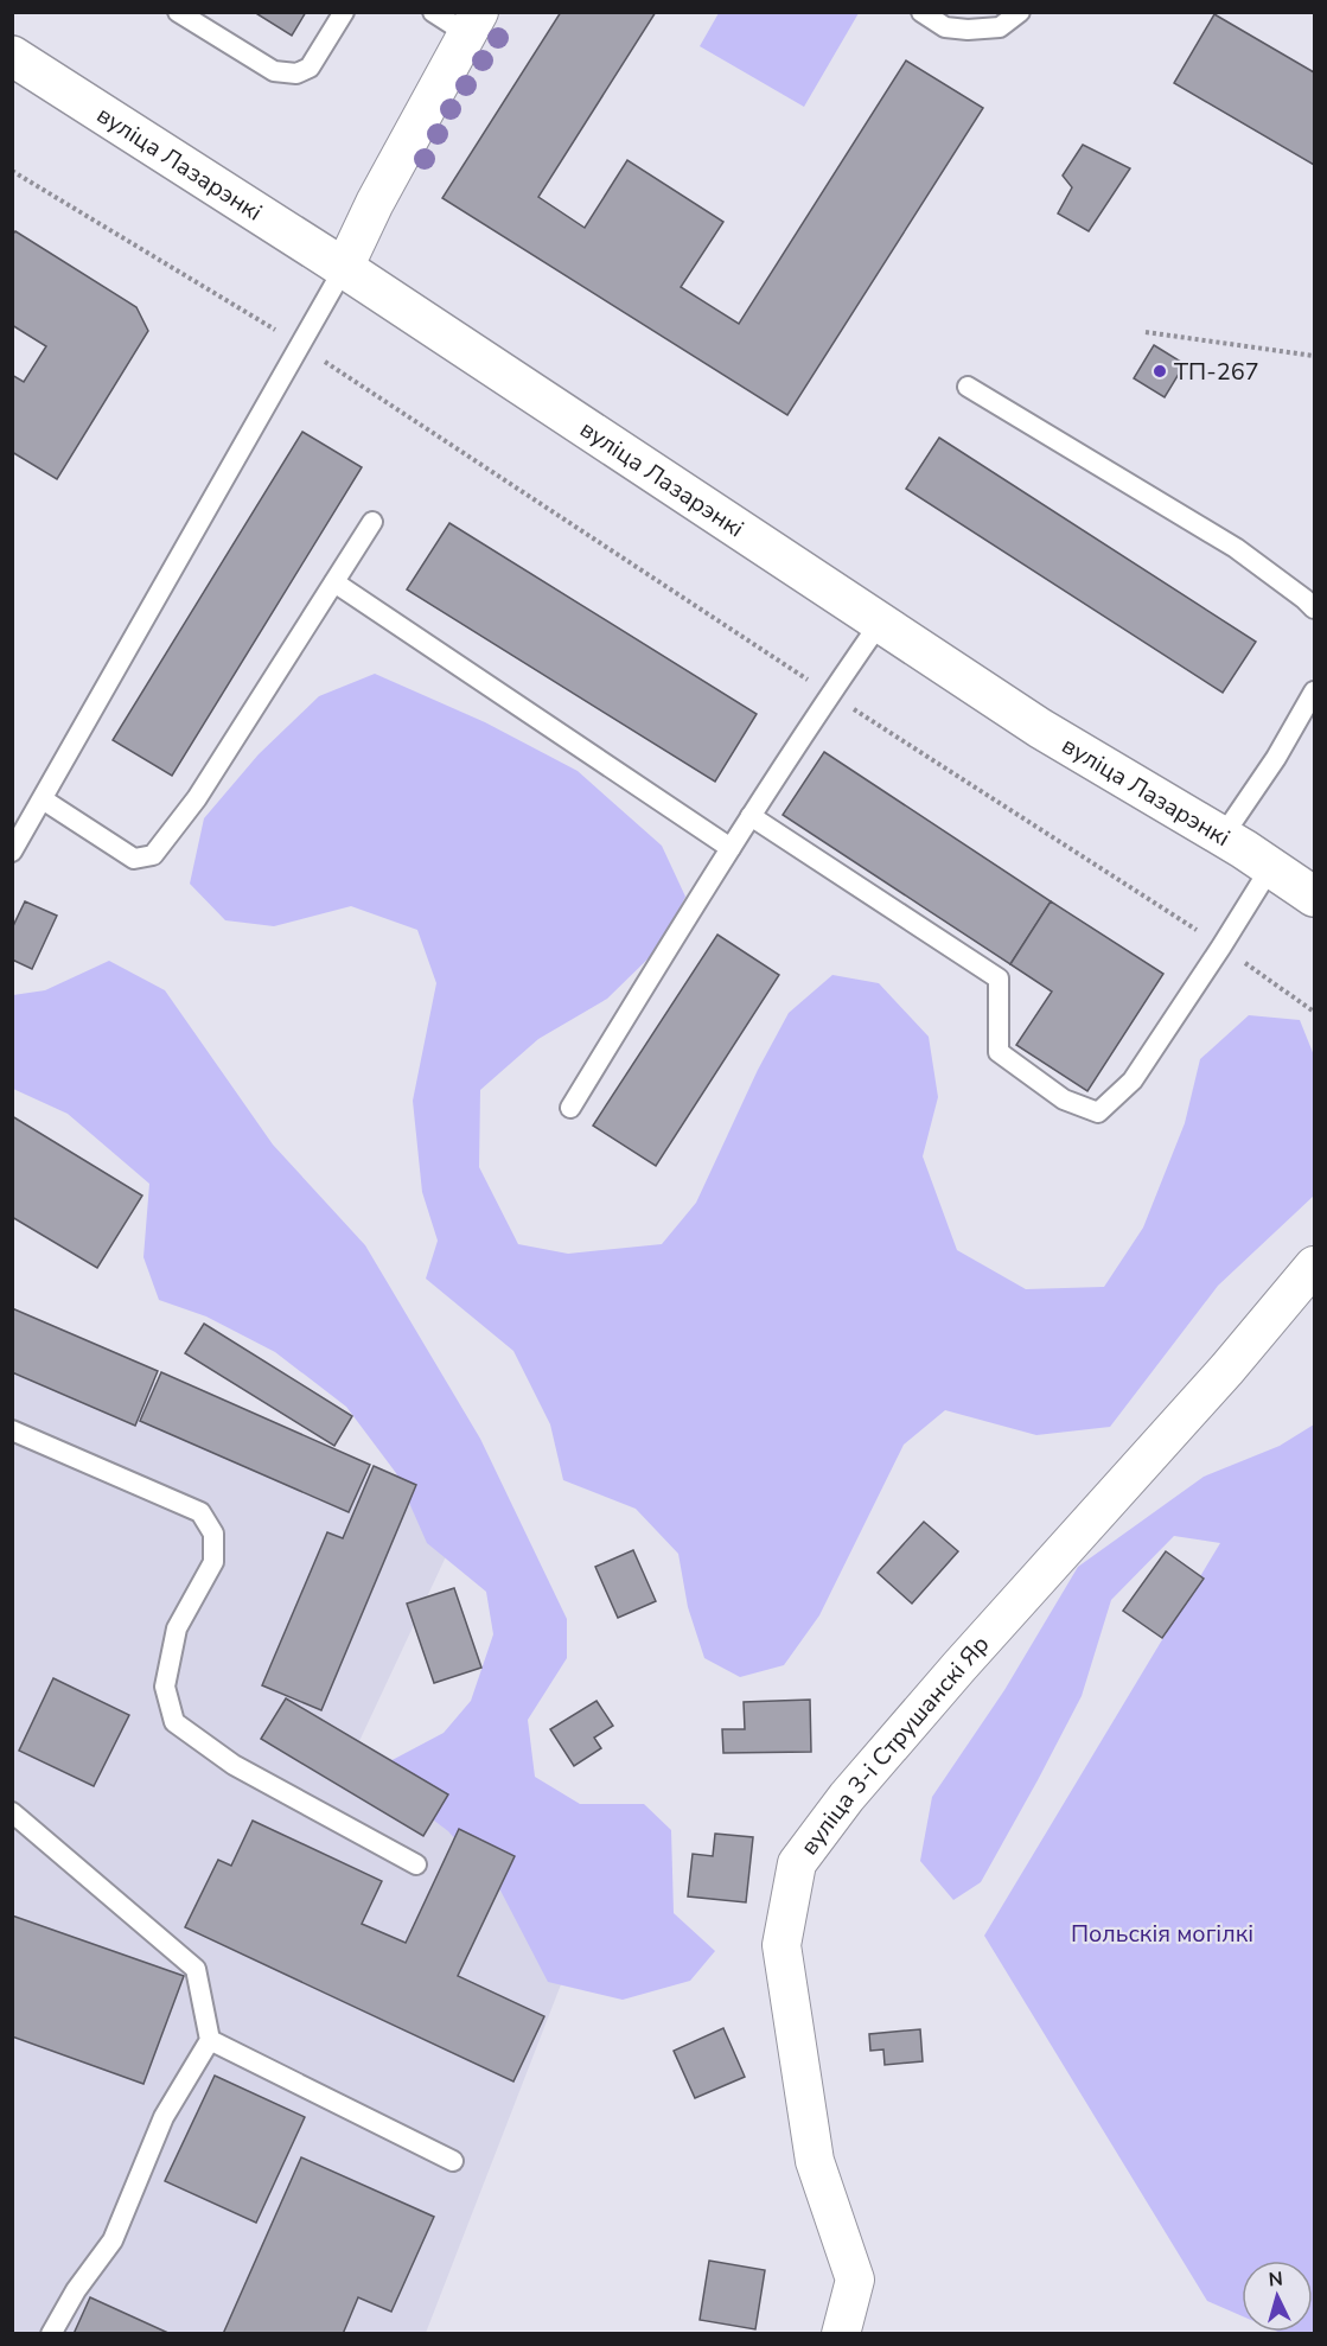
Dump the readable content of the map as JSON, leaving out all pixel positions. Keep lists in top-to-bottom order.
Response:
{
  "streets": {
    "main road": ["вуліца Лазарэнкі"],
    "street": ["вуліца 3-і Струшанскі Яр"]
  },
  "parks": ["Польскія могілкі"],
  "places": ["ТП-267"],
  "north": "top"
}
